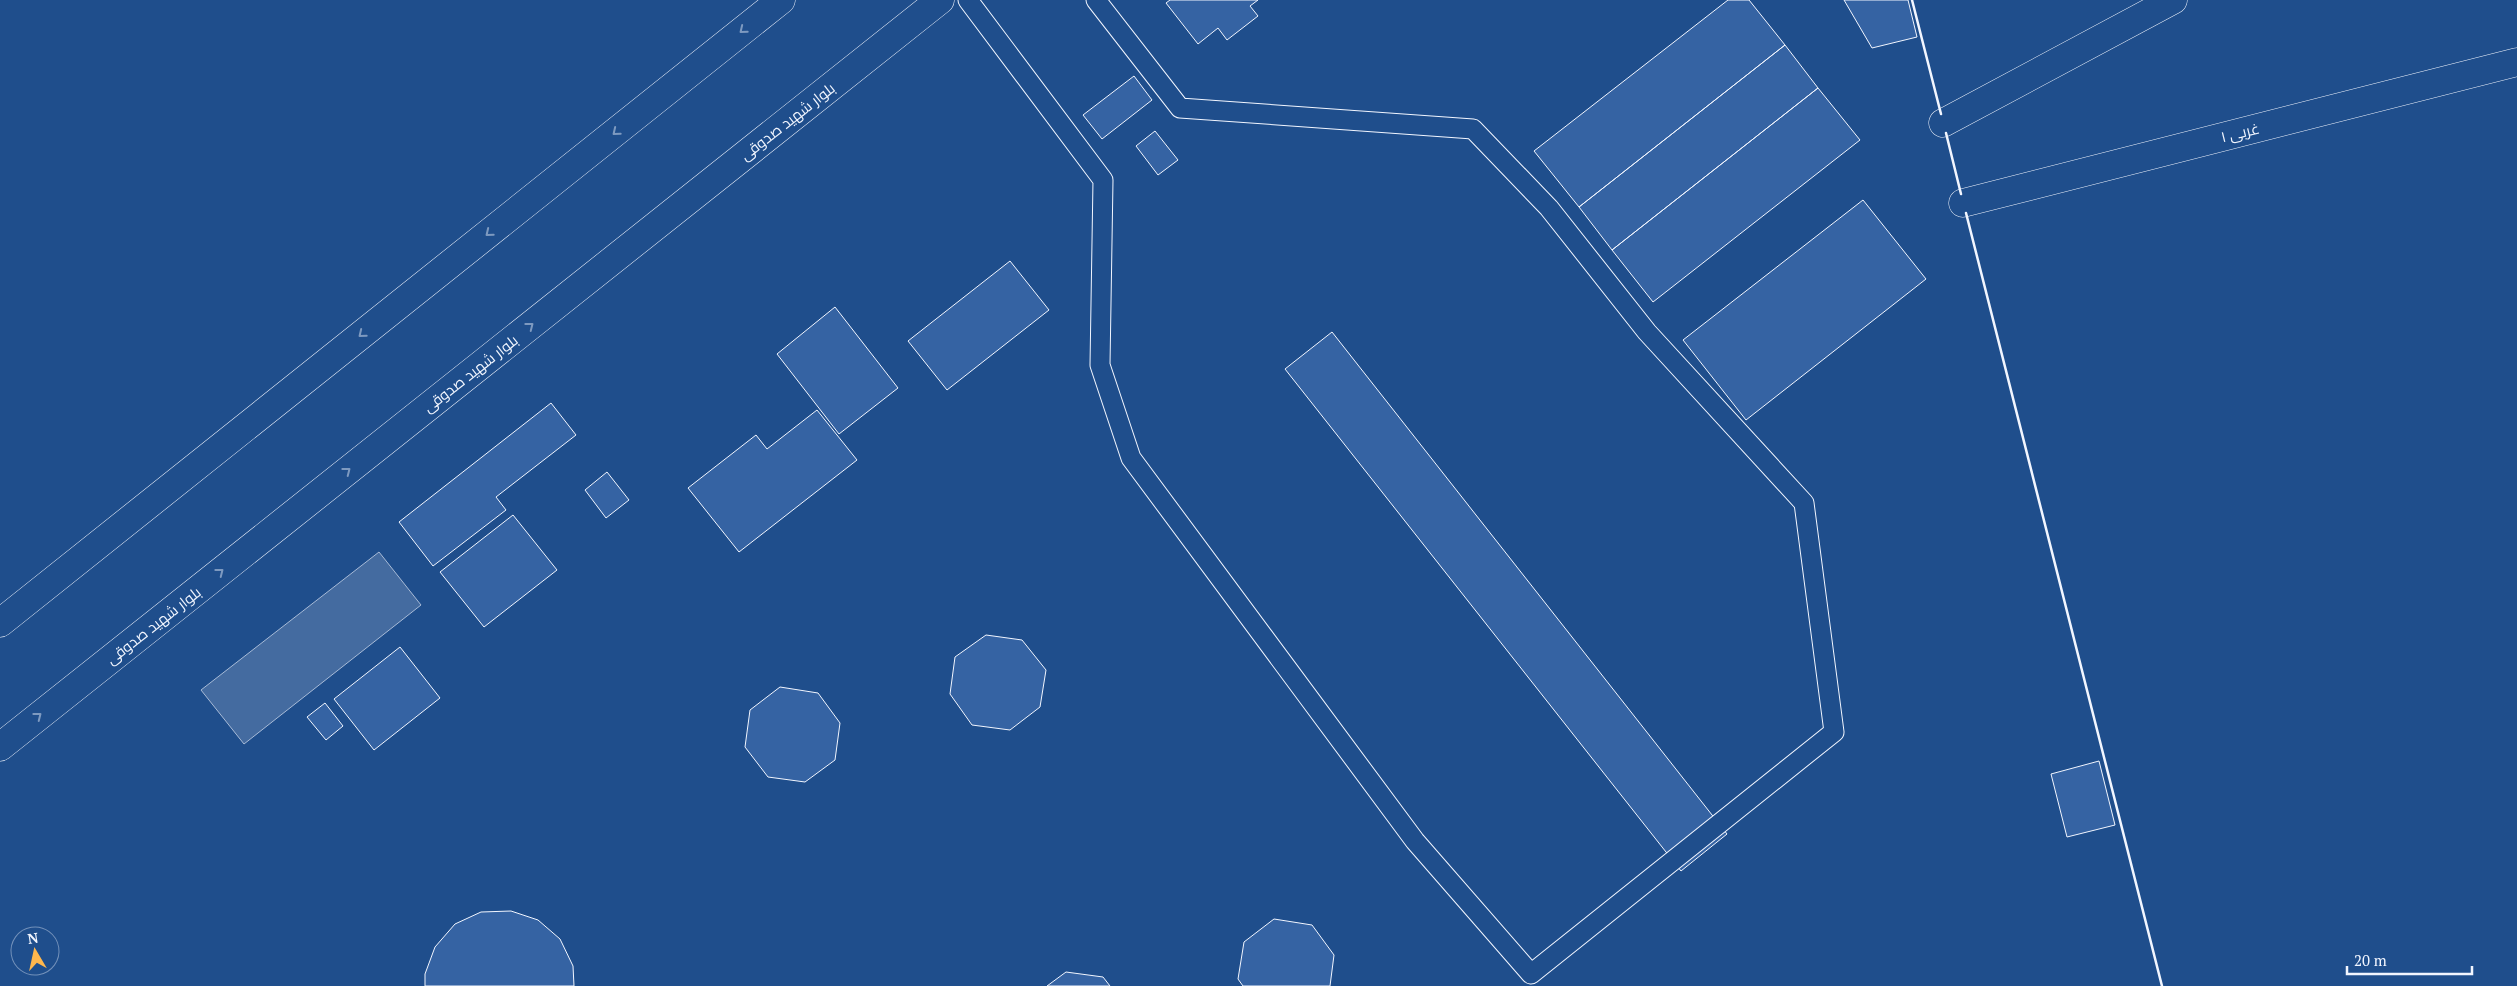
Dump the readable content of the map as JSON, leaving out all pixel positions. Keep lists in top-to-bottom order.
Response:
{
  "streets": {
    "main road": ["بلوار شهید صدوقی", "۱ غربی"]
  },
  "scale_bar": "20 m",
  "north": "top"
}
